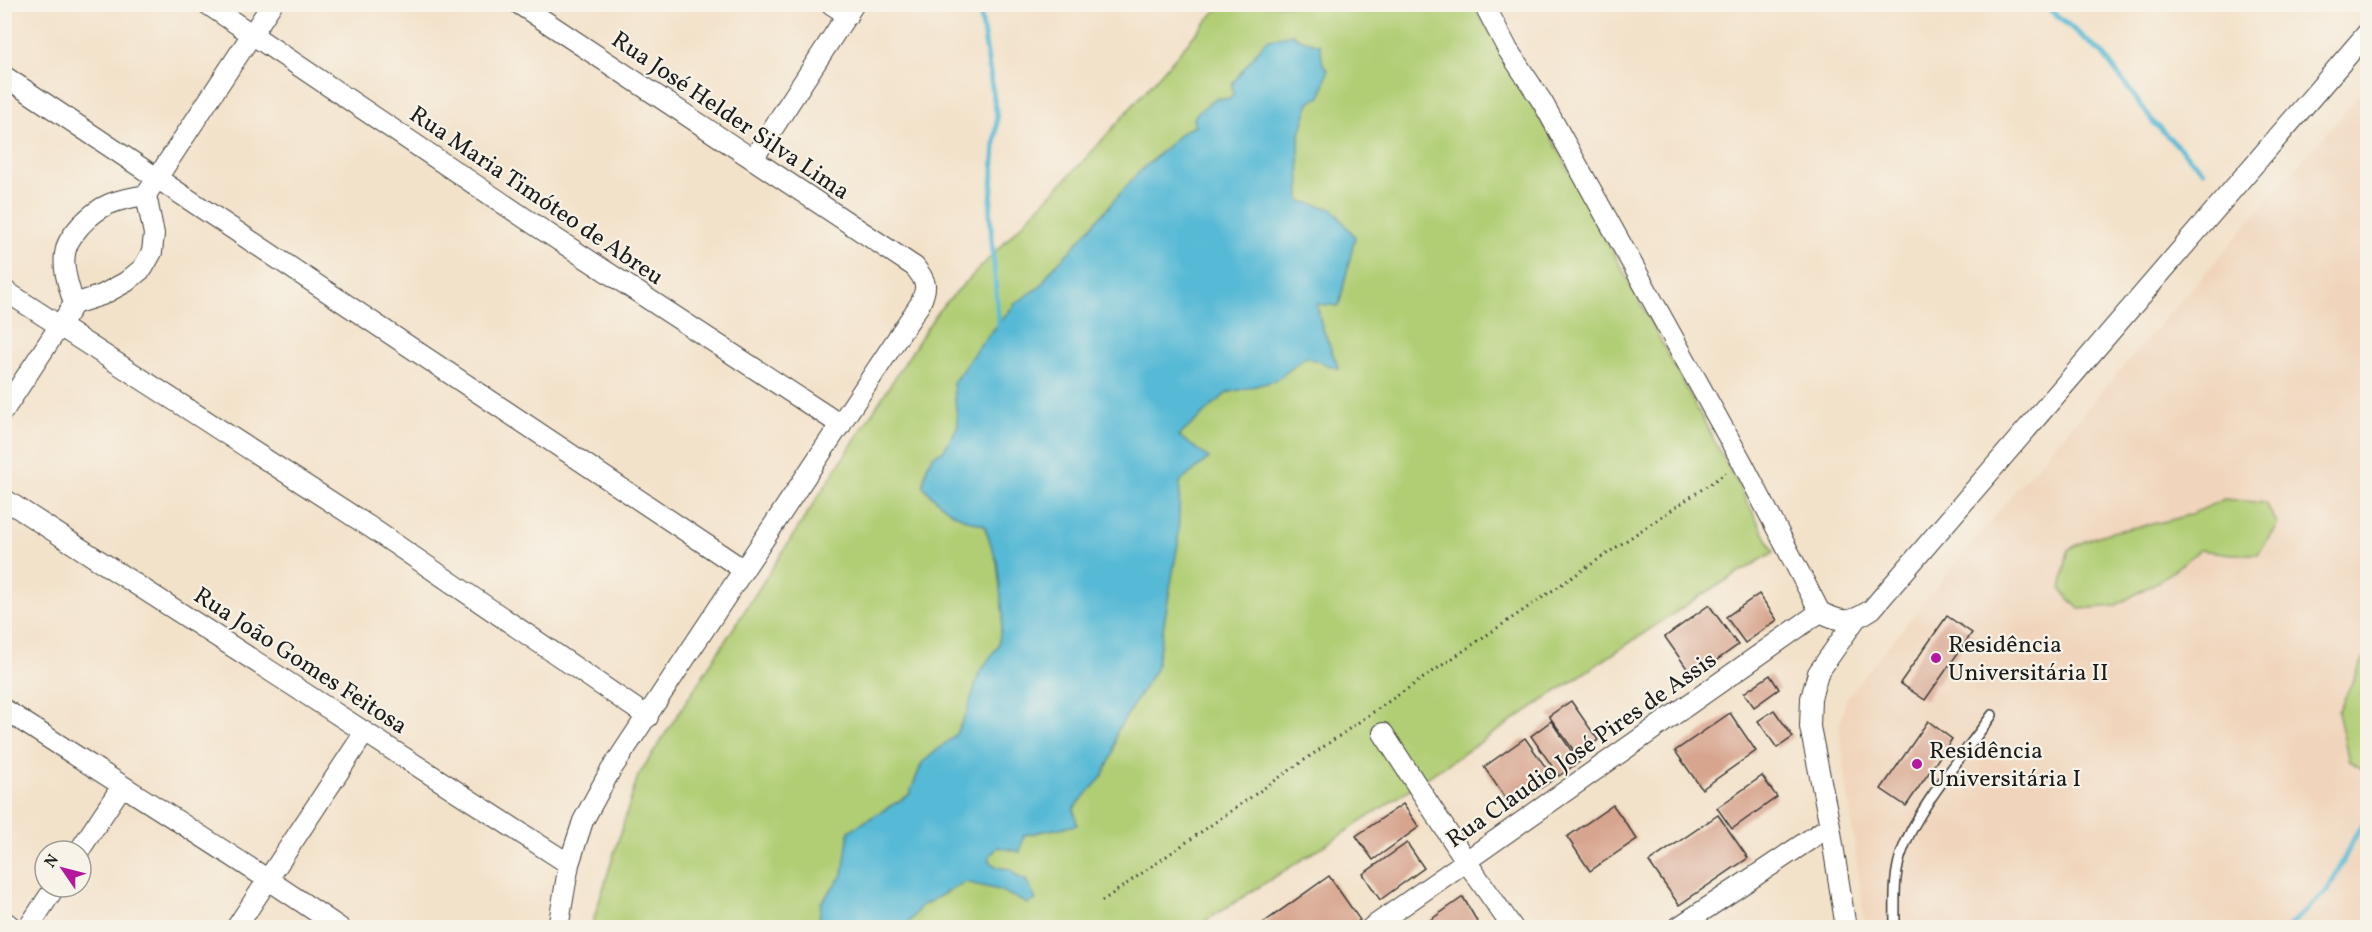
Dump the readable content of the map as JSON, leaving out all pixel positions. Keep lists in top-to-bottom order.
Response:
{
  "streets": {
    "street": [
      "Rua José Helder Silva Lima",
      "Rua Maria Timóteo de Abreu",
      "Rua João Gomes Feitosa",
      "Rua Claudio José Pires de Assis"
    ]
  },
  "crossings": [
    ["Rua José Helder Silva Lima", "Rua Maria Timóteo de Abreu"]
  ],
  "places": ["Residência Universitária II", "Residência Universitária I"],
  "north": "top left"
}
